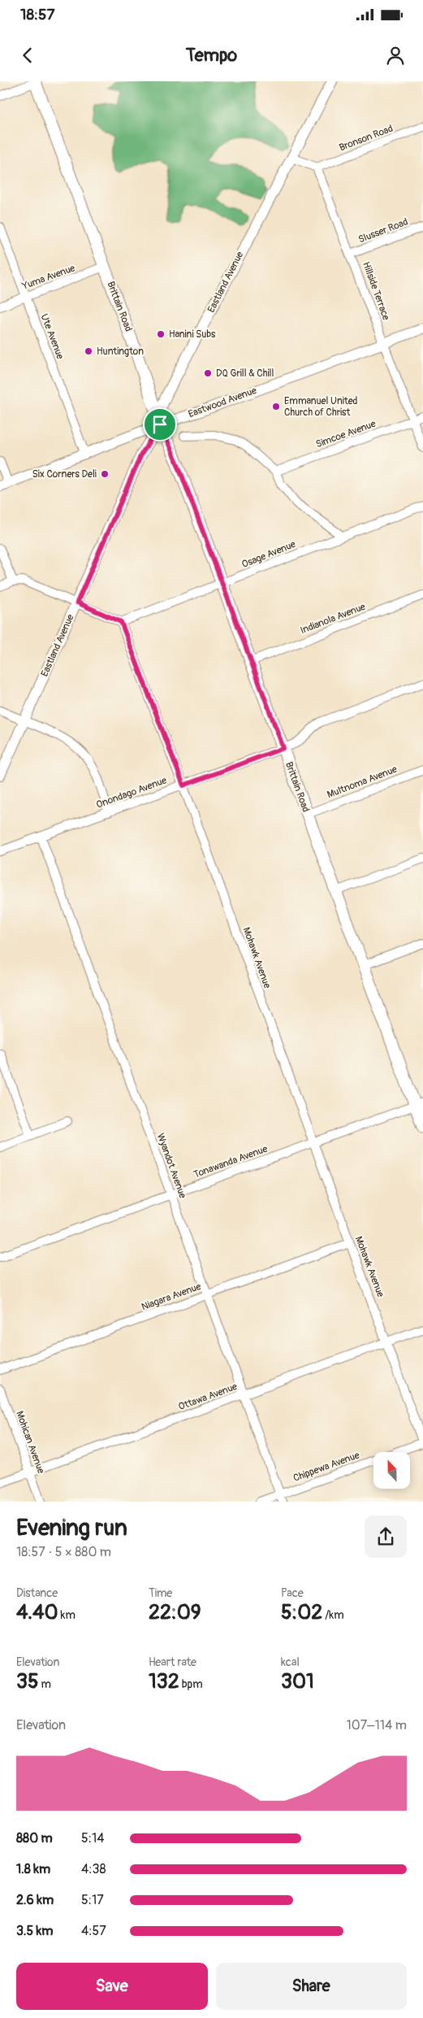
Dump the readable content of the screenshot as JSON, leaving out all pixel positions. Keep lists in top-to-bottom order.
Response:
{
  "streets": {
    "main road": ["Brittain Road"],
    "street": [
      "Bronson Road",
      "Slusser Road",
      "Yuma Avenue",
      "Eastland Avenue",
      "Hillside Terrace",
      "Ute Avenue",
      "Eastwood Avenue",
      "Simcoe Avenue",
      "Osage Avenue",
      "Indianola Avenue",
      "Multnoma Avenue",
      "Onondago Avenue",
      "Mohawk Avenue",
      "Tonawanda Avenue",
      "Wyandot Avenue",
      "Niagara Avenue",
      "Ottawa Avenue",
      "Mohican Avenue",
      "Chippewa Avenue"
    ]
  },
  "crossings": [
    ["Bronson Road", "Hillside Terrace"],
    ["Slusser Road", "Hillside Terrace"],
    ["Yuma Avenue", "Brittain Road"],
    ["Yuma Avenue", "Ute Avenue"],
    ["Eastland Avenue", "Brittain Road"],
    ["Eastland Avenue", "Eastwood Avenue"],
    ["Hillside Terrace", "Eastwood Avenue"],
    ["Hillside Terrace", "Simcoe Avenue"],
    ["Brittain Road", "Eastwood Avenue"],
    ["Brittain Road", "Osage Avenue"],
    ["Brittain Road", "Indianola Avenue"],
    ["Brittain Road", "Multnoma Avenue"],
    ["Brittain Road", "Onondago Avenue"],
    ["Brittain Road", "Tonawanda Avenue"],
    ["Ute Avenue", "Eastwood Avenue"],
    ["Osage Avenue", "Mohawk Avenue"],
    ["Onondago Avenue", "Mohawk Avenue"],
    ["Onondago Avenue", "Wyandot Avenue"],
    ["Mohawk Avenue", "Tonawanda Avenue"],
    ["Mohawk Avenue", "Niagara Avenue"],
    ["Mohawk Avenue", "Ottawa Avenue"],
    ["Mohawk Avenue", "Chippewa Avenue"],
    ["Tonawanda Avenue", "Wyandot Avenue"],
    ["Wyandot Avenue", "Niagara Avenue"],
    ["Wyandot Avenue", "Ottawa Avenue"],
    ["Wyandot Avenue", "Chippewa Avenue"],
    ["Ottawa Avenue", "Mohican Avenue"]
  ],
  "places": [
    "Hanini Subs",
    "Huntington",
    "DQ Grill & Chill",
    "Emmanuel United Church of Christ",
    "Six Corners Deli"
  ],
  "north": "top",
  "page": {
    "status": "18:57",
    "header": "Tempo",
    "heading": ["Evening run", "18:57 · 5 × 880 m"],
    "stats": [
      ["Distance", "4.40 km"],
      ["Time", "22:09"],
      ["Pace", "5:02 /km"],
      ["Elevation", "35 m"],
      ["Heart rate", "132 bpm"],
      ["kcal", "301"]
    ],
    "chart": ["Elevation", "107–114 m"],
    "list": [
      {
        "name": "880 m",
        "note": "5:14"
      },
      {
        "name": "1.8 km",
        "note": "4:38"
      },
      {
        "name": "2.6 km",
        "note": "5:17"
      },
      {
        "name": "3.5 km",
        "note": "4:57"
      }
    ],
    "buttons": ["Save", "Share"]
  }
}
